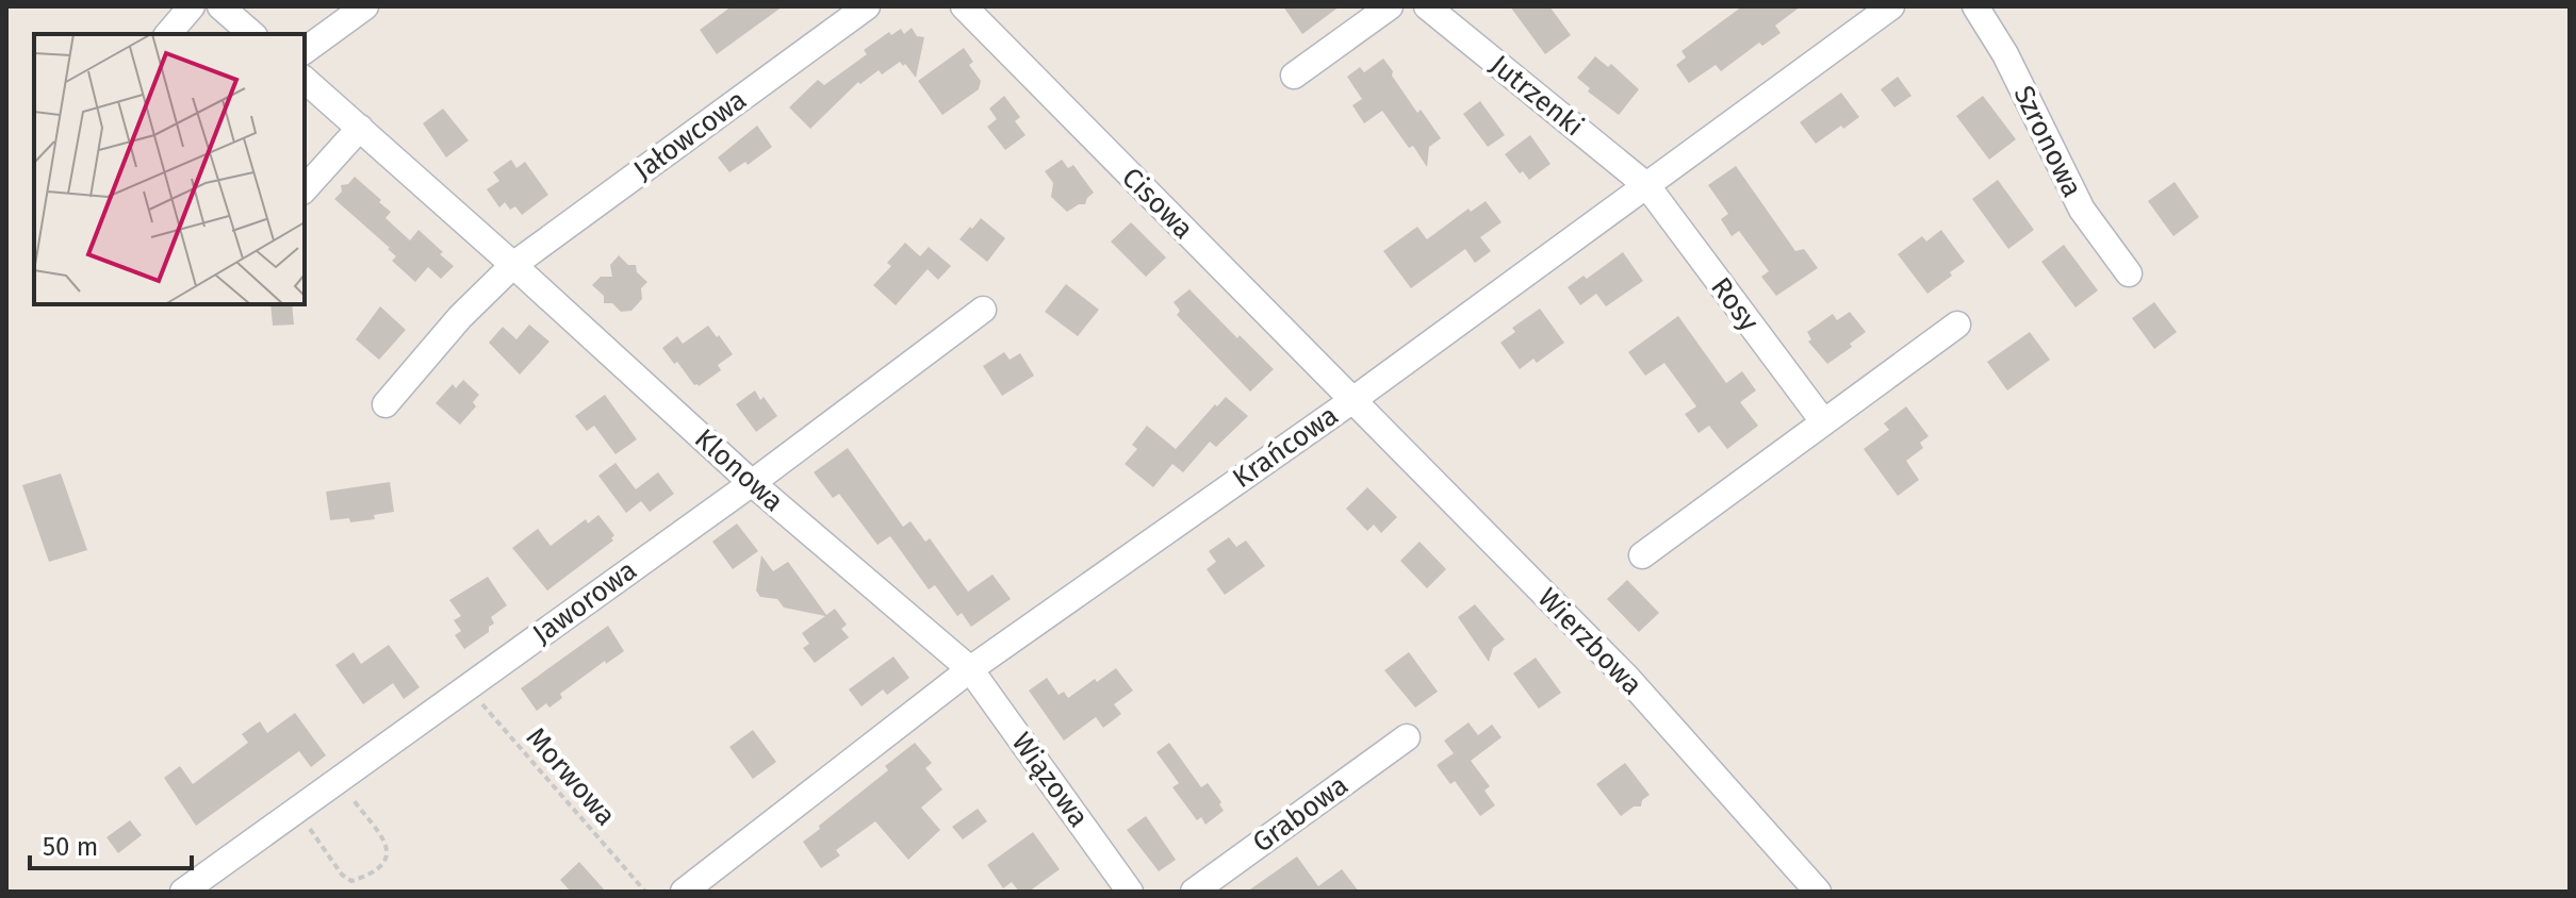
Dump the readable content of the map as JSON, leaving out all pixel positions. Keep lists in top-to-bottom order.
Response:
{
  "streets": {
    "street": [
      "Jutrzenki",
      "Jałowcowa",
      "Szronowa",
      "Cisowa",
      "Rosy",
      "Krańcowa",
      "Klonowa",
      "Jaworowa",
      "Wierzbowa",
      "Wiązowa",
      "Grabowa"
    ],
    "path": ["Morwowa"]
  },
  "crossings": [
    ["Jutrzenki", "Rosy"],
    ["Jutrzenki", "Krańcowa"],
    ["Jałowcowa", "Klonowa"],
    ["Cisowa", "Krańcowa"],
    ["Cisowa", "Wierzbowa"],
    ["Rosy", "Krańcowa"],
    ["Krańcowa", "Klonowa"],
    ["Krańcowa", "Wierzbowa"],
    ["Krańcowa", "Wiązowa"],
    ["Klonowa", "Jaworowa"],
    ["Klonowa", "Wiązowa"],
    ["Jaworowa", "Morwowa"]
  ],
  "scale_bar": "50 m"
}
